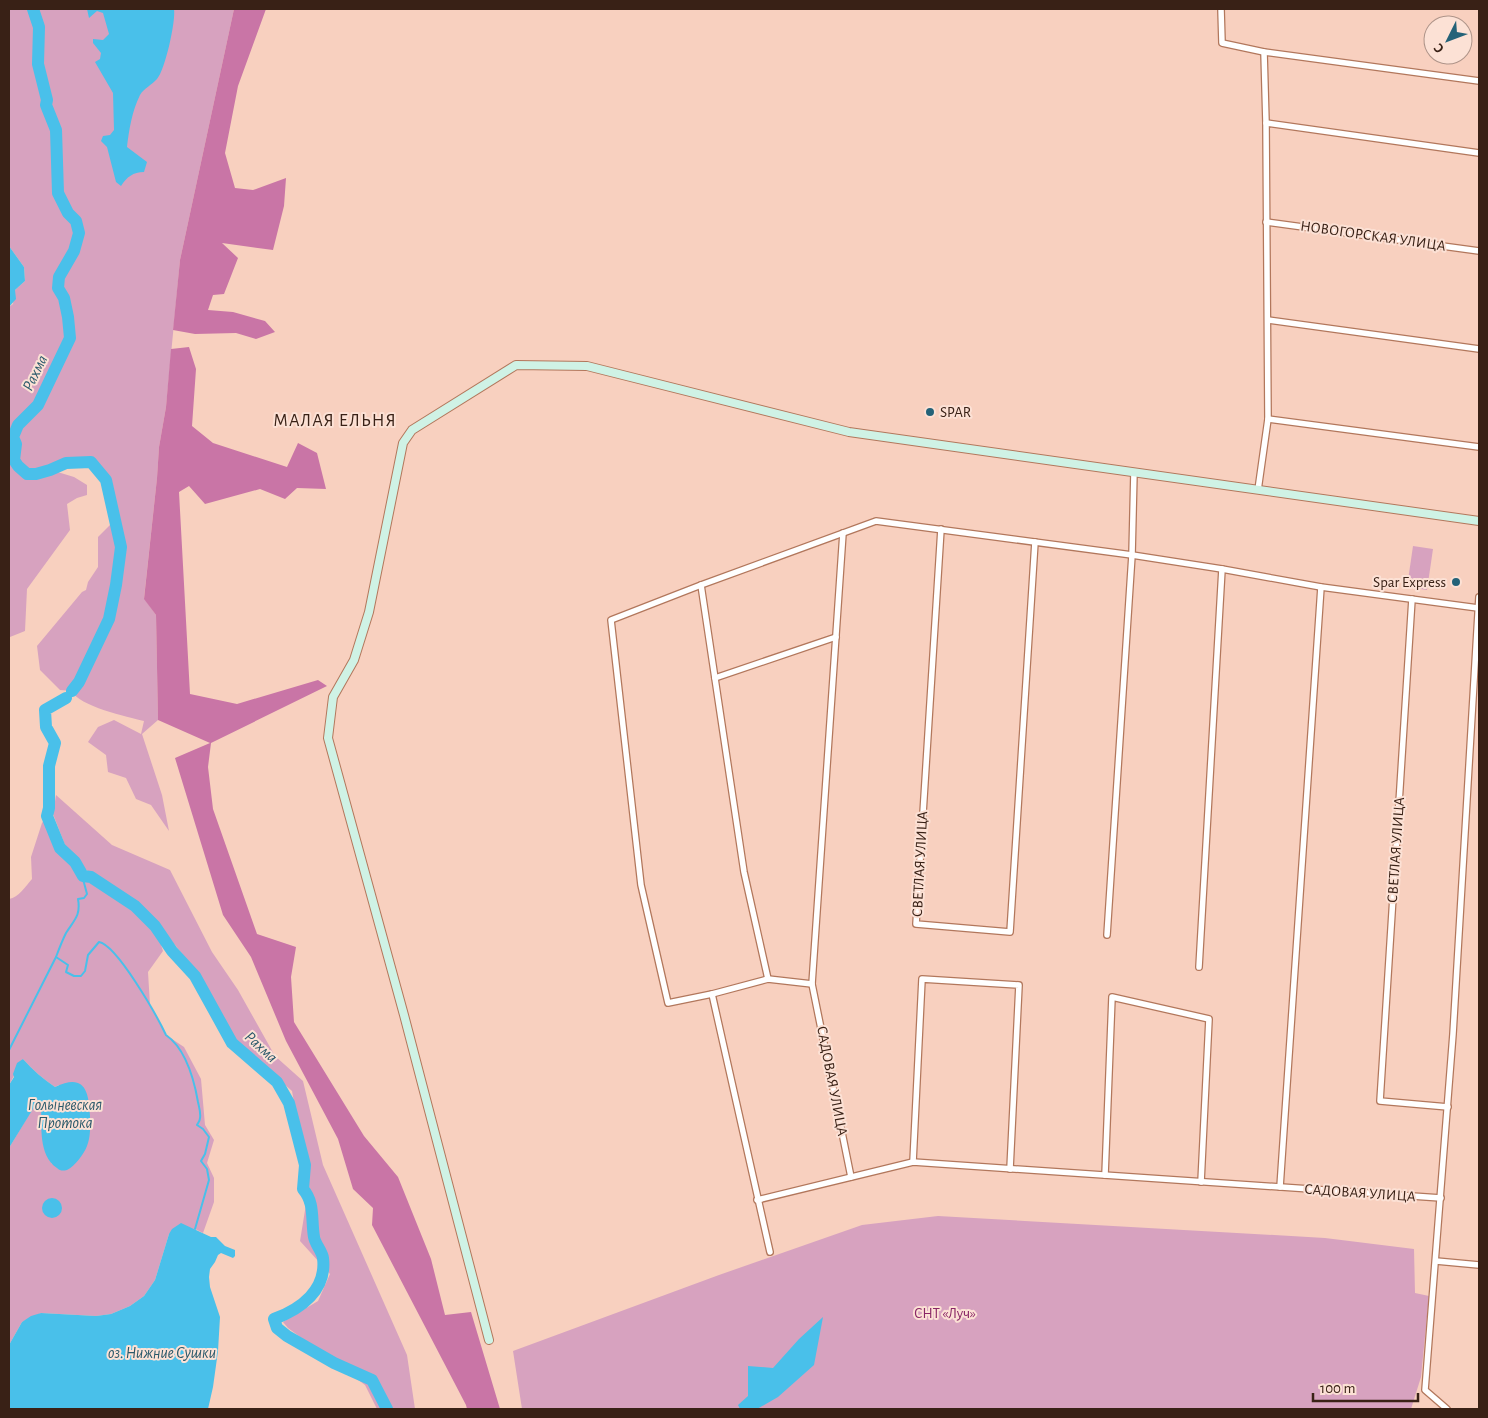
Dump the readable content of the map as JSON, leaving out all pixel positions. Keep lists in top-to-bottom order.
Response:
{
  "streets": {
    "street": ["НОВОГОРСКАЯ УЛИЦА", "СВЕТЛАЯ УЛИЦА", "САДОВАЯ УЛИЦА"]
  },
  "districts": ["МАЛАЯ ЕЛЬНЯ"],
  "water": ["Рахма", "Голыневская Протока", "оз. Нижние Сушки"],
  "parks": ["СНТ «Луч»"],
  "places": ["SPAR", "Spar Express"],
  "scale_bar": "100 m",
  "north": "bottom left"
}
